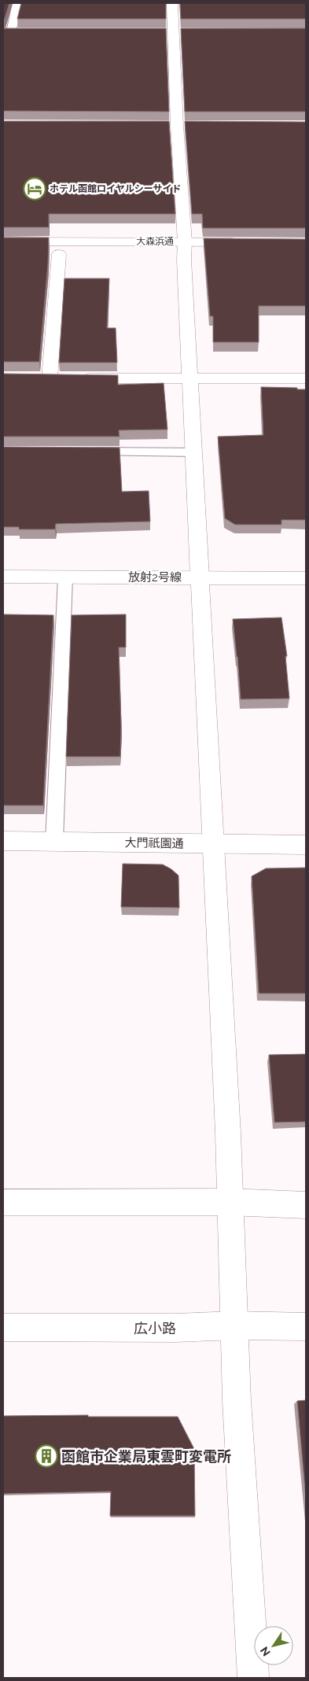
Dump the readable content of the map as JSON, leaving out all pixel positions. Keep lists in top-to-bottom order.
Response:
{
  "streets": {
    "street": [
      "大森浜通",
      "放射2号線",
      "大門祇園通",
      "広小路"
    ]
  },
  "places": {
    "hotel": ["ホテル函館ロイヤルシーサイド"],
    "building": ["函館市企業局東雲町変電所"]
  },
  "north": "bottom left"
}
